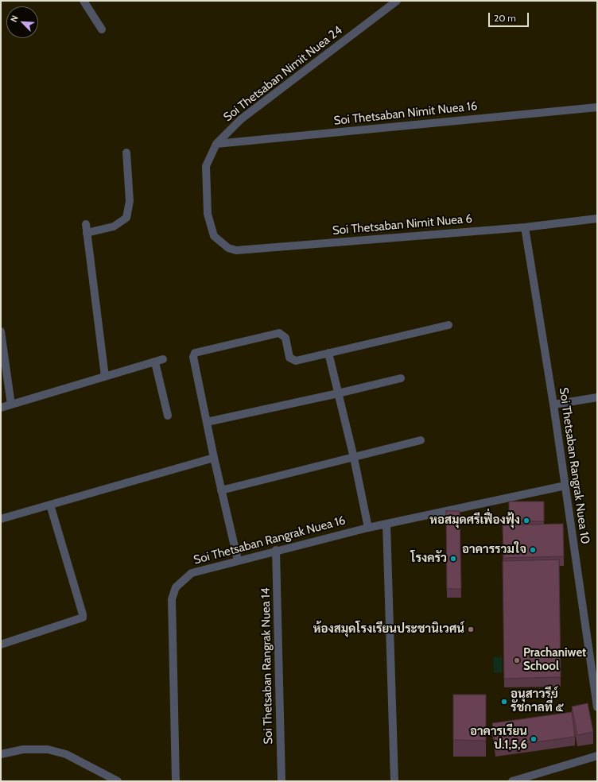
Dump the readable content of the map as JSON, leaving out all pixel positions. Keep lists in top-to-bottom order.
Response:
{
  "streets": {
    "street": [
      "Soi Thetsaban Nimit Nuea 24",
      "Soi Thetsaban Nimit Nuea 16",
      "Soi Thetsaban Nimit Nuea 6",
      "Soi Thetsaban Rangrak Nuea 10",
      "Soi Thetsaban Rangrak Nuea 16",
      "Soi Thetsaban Rangrak Nuea 14"
    ]
  },
  "crossings": [
    ["Soi Thetsaban Nimit Nuea 24", "Soi Thetsaban Nimit Nuea 16"],
    ["Soi Thetsaban Nimit Nuea 24", "Soi Thetsaban Nimit Nuea 6"],
    ["Soi Thetsaban Nimit Nuea 6", "Soi Thetsaban Rangrak Nuea 10"],
    ["Soi Thetsaban Rangrak Nuea 10", "Soi Thetsaban Rangrak Nuea 16"],
    ["Soi Thetsaban Rangrak Nuea 16", "Soi Thetsaban Rangrak Nuea 14"]
  ],
  "places": [
    "หอสมุดศรีเฟื่องฟุ้ง",
    "อาคารรวมใจ",
    "โรงครัว",
    "ห้องสมุดโรงเรียนประชานิเวศน์",
    "Prachaniwet School",
    "อนุสาวรีย์ รัชกาลที่ ๕",
    "อาคารเรียน ป.1,5,6"
  ],
  "scale_bar": "20 m",
  "north": "top left"
}
